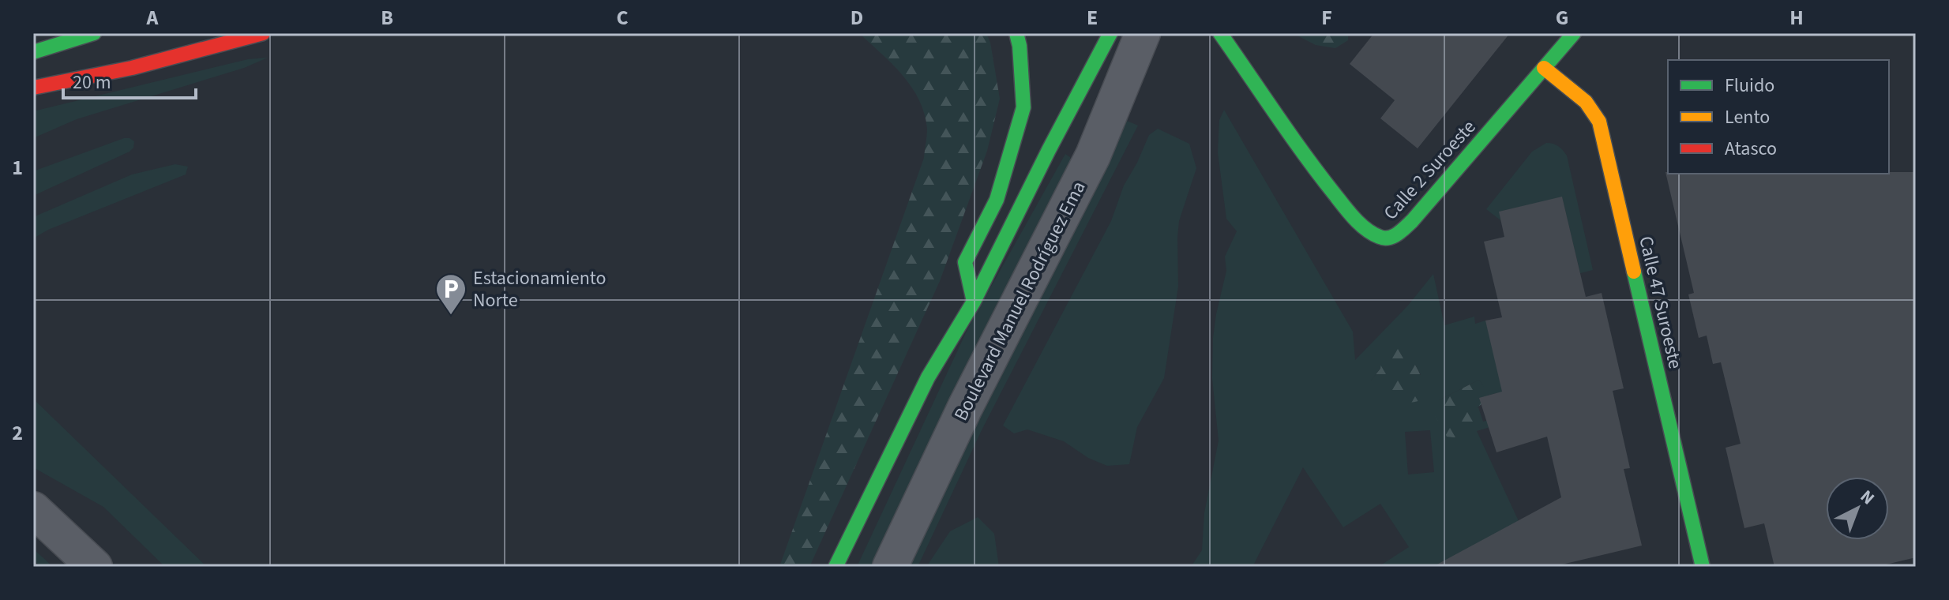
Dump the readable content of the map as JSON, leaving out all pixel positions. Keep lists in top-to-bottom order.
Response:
{
  "streets": {
    "street": ["Calle 2 Suroeste", "Boulevard Manuel Rodríguez Ema", "Calle 47 Suroeste"]
  },
  "crossings": [
    ["Calle 2 Suroeste", "Calle 47 Suroeste"]
  ],
  "places": {
    "parking": ["Estacionamiento Norte"]
  },
  "legend": ["Fluido", "Lento", "Atasco"],
  "scale_bar": "20 m",
  "north": "top right",
  "grid": {
    "columns": [
      "A",
      "B",
      "C",
      "D",
      "E",
      "F",
      "G",
      "H"
    ],
    "rows": ["1", "2"]
  }
}
